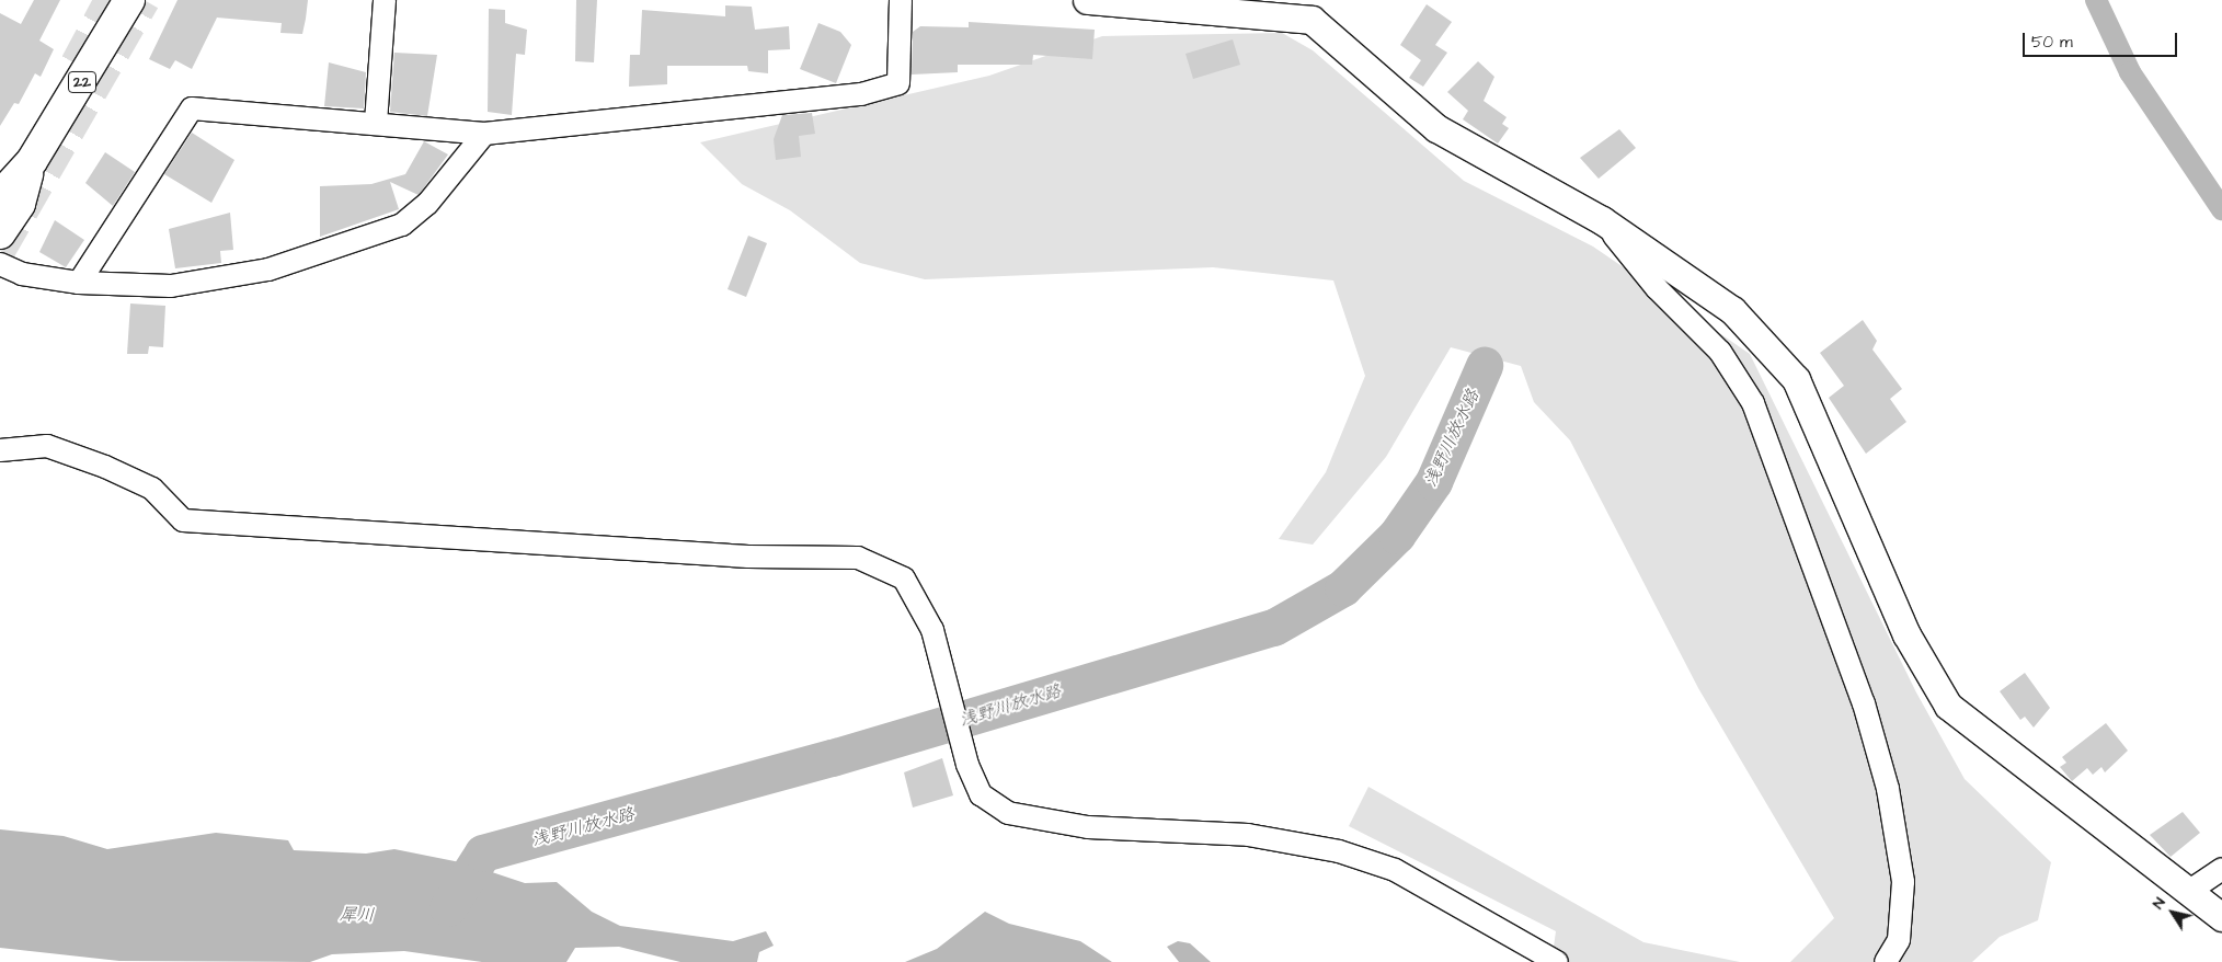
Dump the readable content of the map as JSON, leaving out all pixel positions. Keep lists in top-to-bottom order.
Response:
{
  "streets": {
    "main road": ["22"]
  },
  "water": ["浅野川放水路", "犀川"],
  "scale_bar": "50 m",
  "north": "top left"
}
